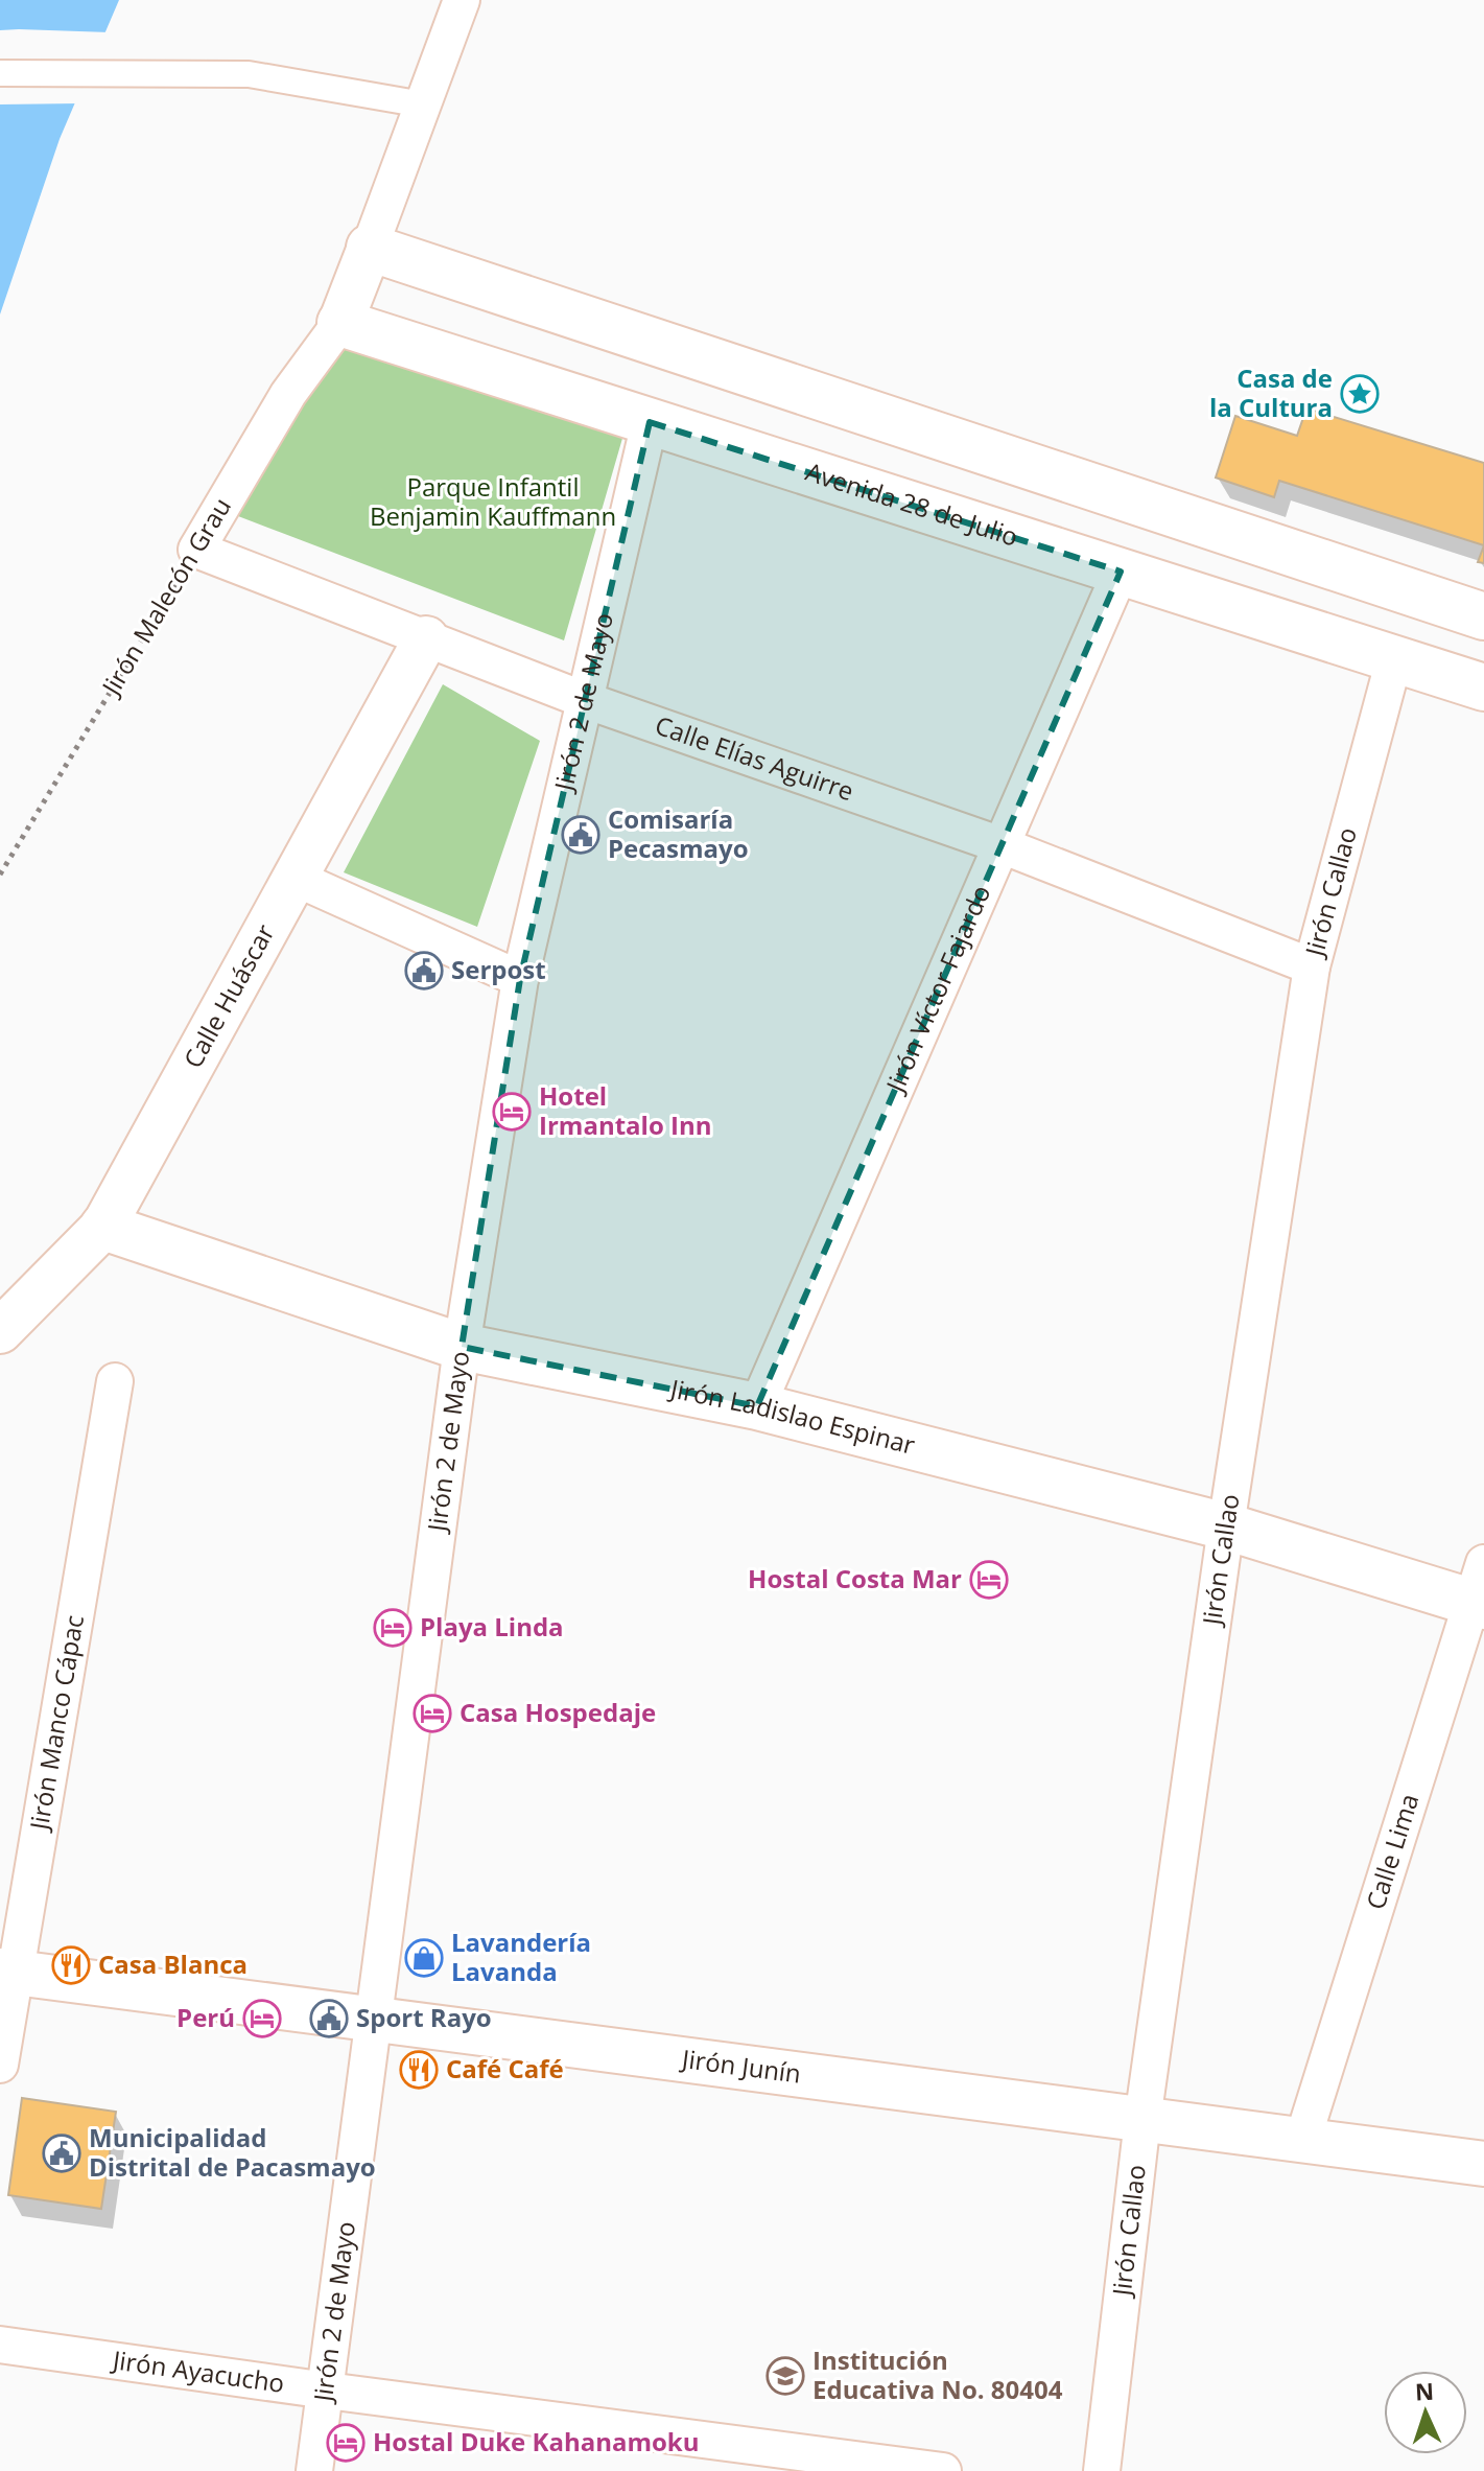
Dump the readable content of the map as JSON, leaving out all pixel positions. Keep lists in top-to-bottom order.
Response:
{
  "streets": {
    "main road": ["Avenida 28 de Julio", "Jirón Ladislao Espinar"],
    "street": [
      "Jirón Malecón Grau",
      "Jirón 2 de Mayo",
      "Calle Elías Aguirre",
      "Jirón Callao",
      "Jirón Víctor Fajardo",
      "Calle Huáscar",
      "Jirón Manco Cápac",
      "Calle Lima",
      "Jirón Junín",
      "Jirón Ayacucho"
    ]
  },
  "crossings": [
    ["Avenida 28 de Julio", "Jirón Malecón Grau"],
    ["Avenida 28 de Julio", "Jirón 2 de Mayo"],
    ["Avenida 28 de Julio", "Jirón Callao"],
    ["Avenida 28 de Julio", "Jirón Víctor Fajardo"],
    ["Jirón Malecón Grau", "Calle Elías Aguirre"],
    ["Jirón 2 de Mayo", "Calle Elías Aguirre"],
    ["Jirón 2 de Mayo", "Jirón Ladislao Espinar"],
    ["Jirón 2 de Mayo", "Jirón Junín"],
    ["Jirón 2 de Mayo", "Jirón Ayacucho"],
    ["Calle Elías Aguirre", "Jirón Callao"],
    ["Calle Elías Aguirre", "Jirón Víctor Fajardo"],
    ["Calle Elías Aguirre", "Calle Huáscar"],
    ["Jirón Callao", "Jirón Ladislao Espinar"],
    ["Jirón Callao", "Jirón Junín"],
    ["Jirón Víctor Fajardo", "Jirón Ladislao Espinar"],
    ["Calle Huáscar", "Jirón Ladislao Espinar"],
    ["Jirón Ladislao Espinar", "Calle Lima"],
    ["Jirón Manco Cápac", "Jirón Junín"],
    ["Calle Lima", "Jirón Junín"]
  ],
  "parks": ["Parque Infantil Benjamin Kauffmann"],
  "places": {
    "place": ["Casa de la Cultura"],
    "public building": [
      "Comisaría Pecasmayo",
      "Serpost",
      "Sport Rayo",
      "Municipalidad Distrital de Pacasmayo"
    ],
    "hotel": [
      "Hotel Irmantalo Inn",
      "Hostal Costa Mar",
      "Playa Linda",
      "Casa Hospedaje",
      "Perú",
      "Hostal Duke Kahanamoku"
    ],
    "shop": ["Lavandería Lavanda"],
    "restaurant": ["Casa Blanca", "Café Café"],
    "school or university": ["Institución Educativa No. 80404"]
  },
  "north": "top"
}
